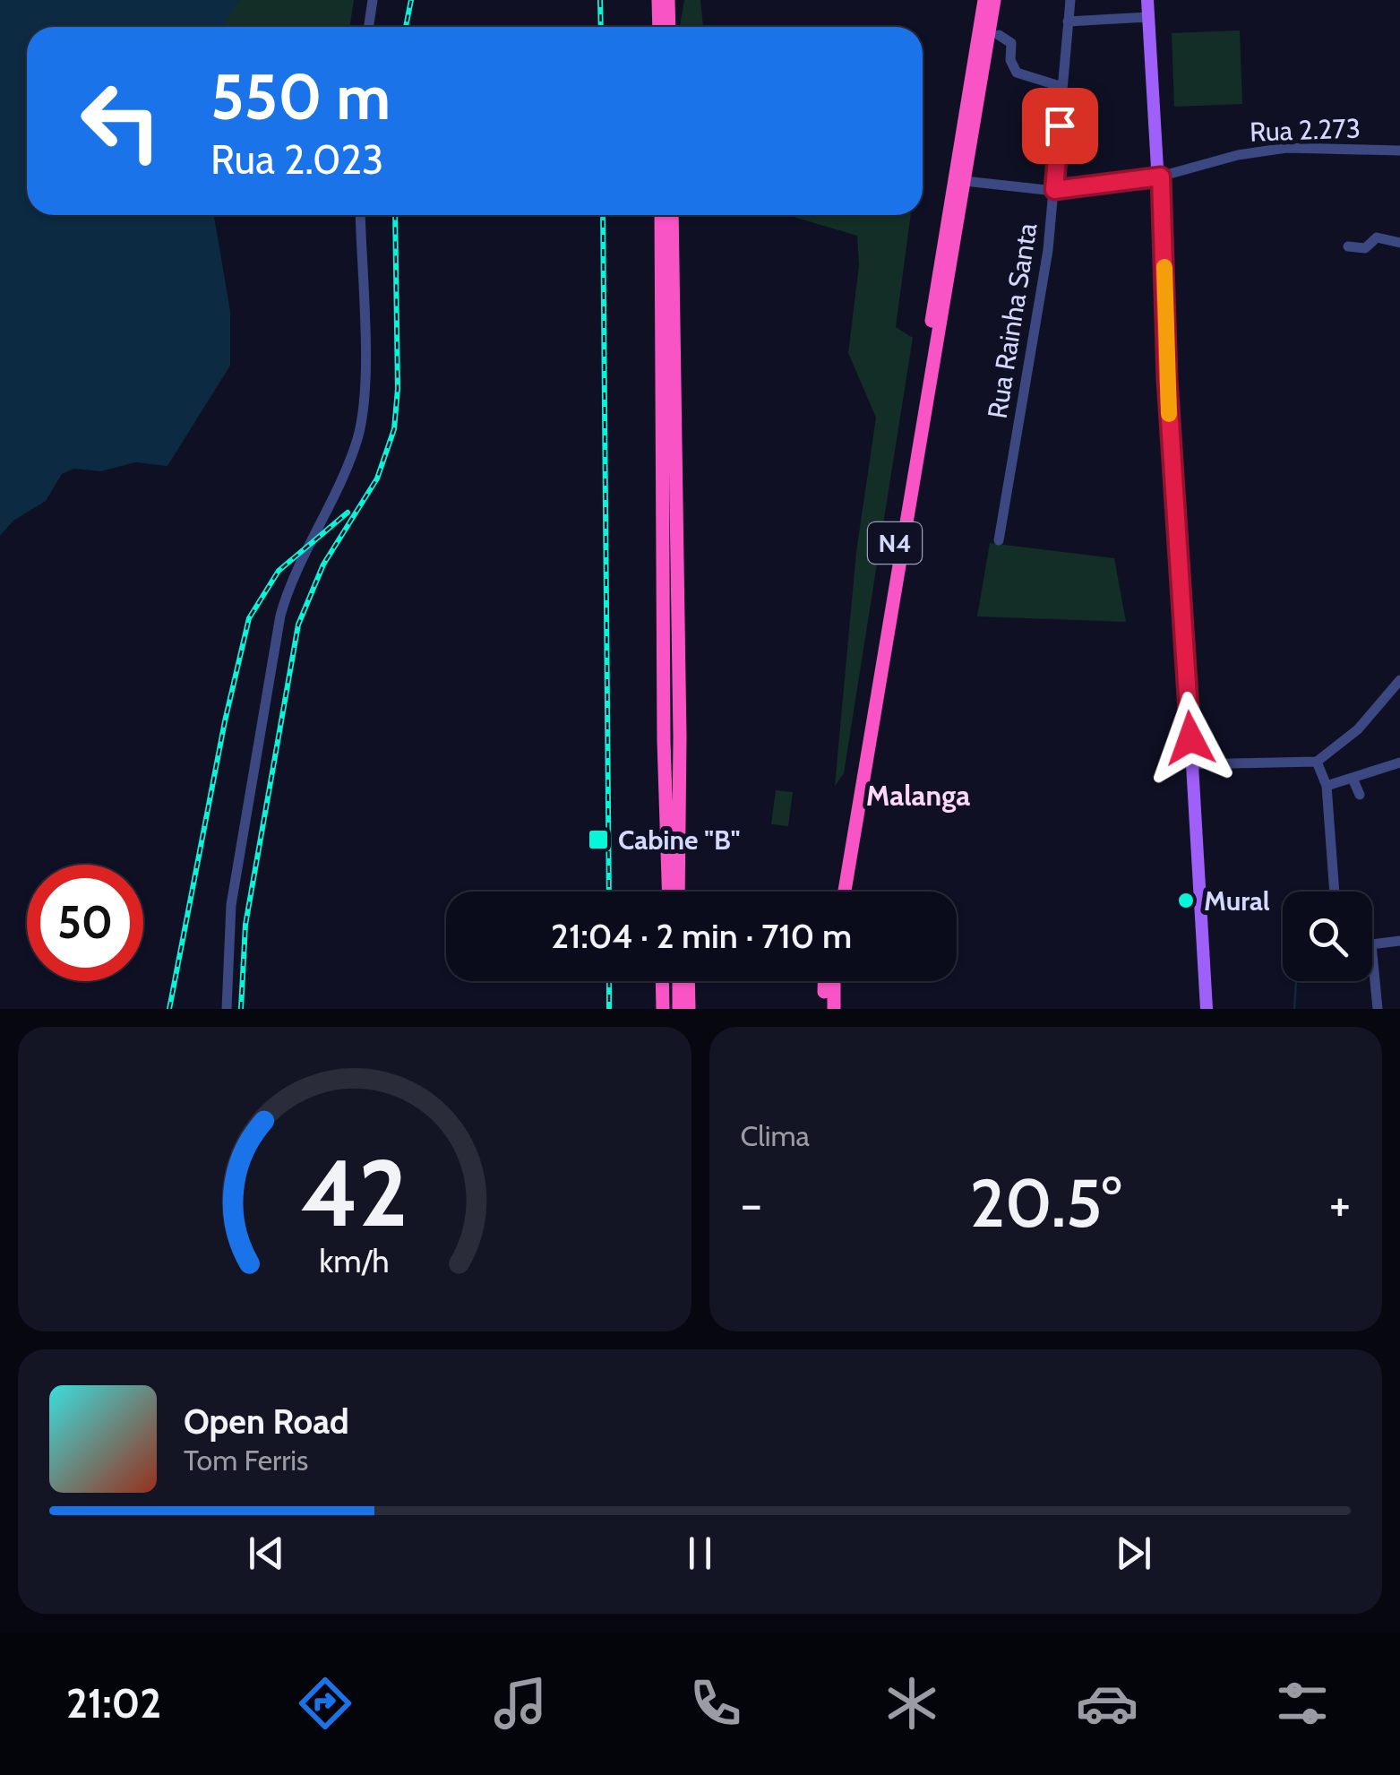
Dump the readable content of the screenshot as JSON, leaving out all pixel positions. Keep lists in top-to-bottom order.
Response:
{
  "streets": {
    "highway": ["N4"],
    "street": ["Rua 2.273", "Rua Rainha Santa"]
  },
  "crossings": [
    ["Rua 2.273", "Rua Rainha Santa"],
    ["Rua 2.273", "N4"]
  ],
  "districts": ["Malanga"],
  "places": {
    "transit": ["Cabine \"B\""],
    "other": ["Mural"]
  },
  "page": {
    "turn": ["550 m", "Rua 2.023"],
    "limit": "50",
    "trip": "21:04 · 2 min · 710 m",
    "tile": "Clima",
    "heat": ["−", "20.5°", "+"],
    "song": ["Open Road", "Tom Ferris"],
    "tabs": "21:02",
    "gauge": ["42", "km/h"]
  }
}
